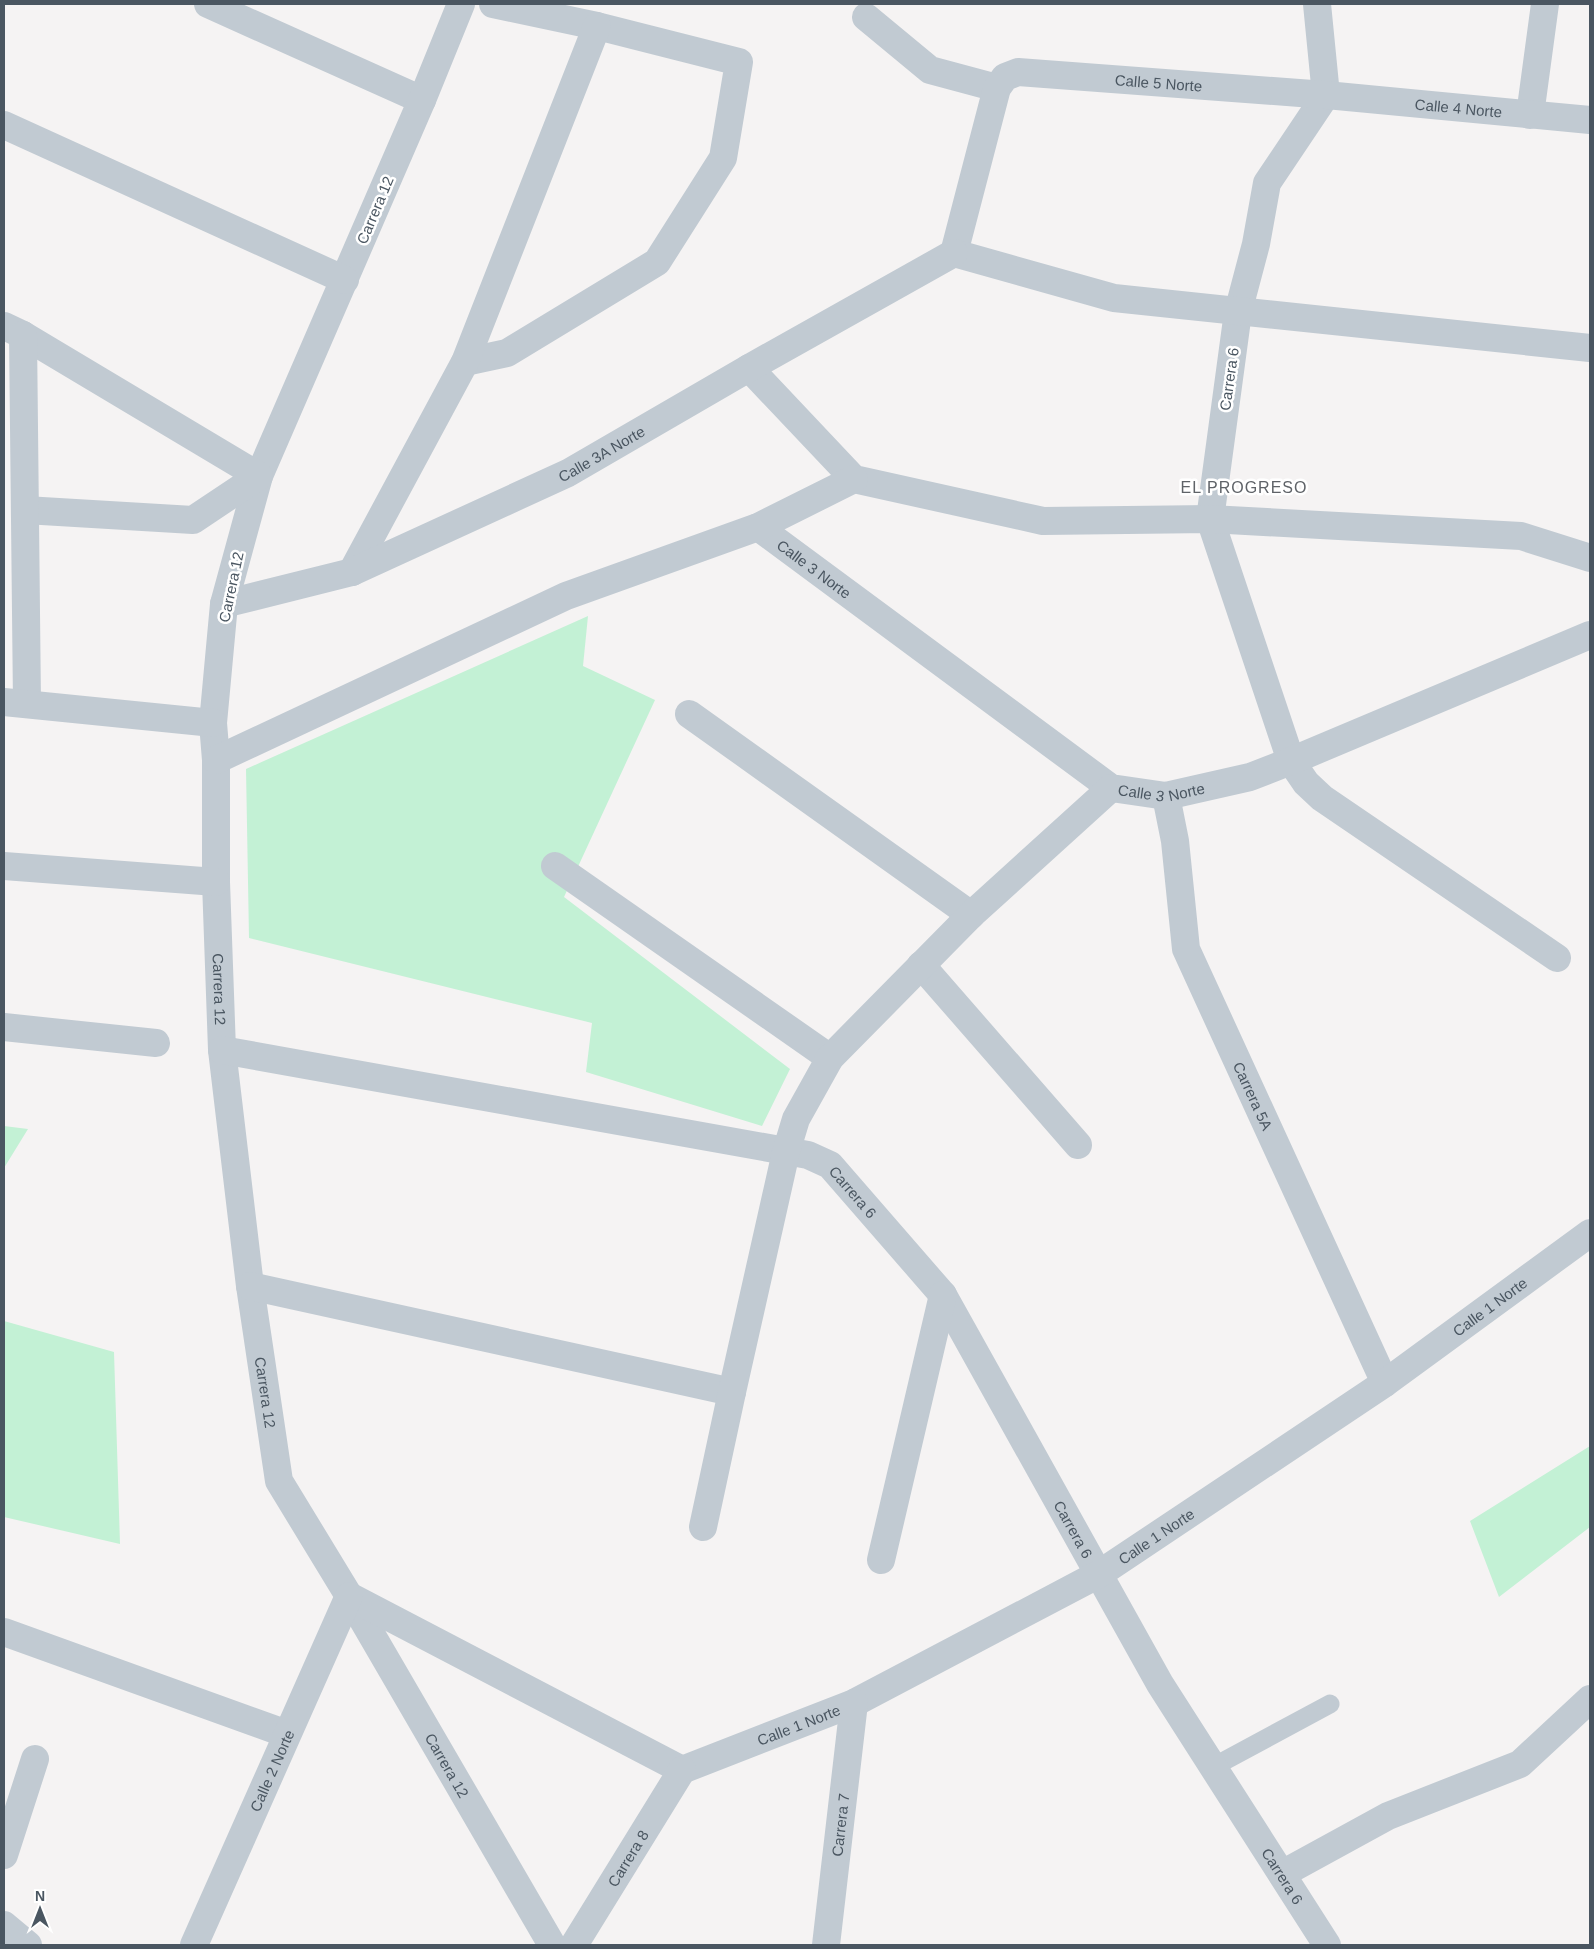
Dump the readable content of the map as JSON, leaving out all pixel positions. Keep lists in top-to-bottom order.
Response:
{
  "streets": {
    "street": [
      "Calle 5 Norte",
      "Calle 4 Norte",
      "Carrera 12",
      "Carrera 6",
      "Calle 3A Norte",
      "Calle 3 Norte",
      "Carrera 5A",
      "Calle 1 Norte",
      "Calle 2 Norte",
      "Carrera 7",
      "Carrera 8"
    ]
  },
  "crossings": [
    ["Calle 5 Norte", "Calle 4 Norte"],
    ["Calle 5 Norte", "Carrera 6"],
    ["Calle 4 Norte", "Carrera 6"],
    ["Carrera 12", "Carrera 6"],
    ["Carrera 12", "Calle 3A Norte"],
    ["Carrera 12", "Calle 2 Norte"],
    ["Carrera 6", "Calle 3 Norte"],
    ["Carrera 6", "Calle 1 Norte"],
    ["Calle 3 Norte", "Carrera 5A"],
    ["Carrera 5A", "Calle 1 Norte"],
    ["Calle 1 Norte", "Carrera 7"],
    ["Calle 1 Norte", "Carrera 8"]
  ],
  "districts": ["EL PROGRESO"],
  "north": "top"
}
